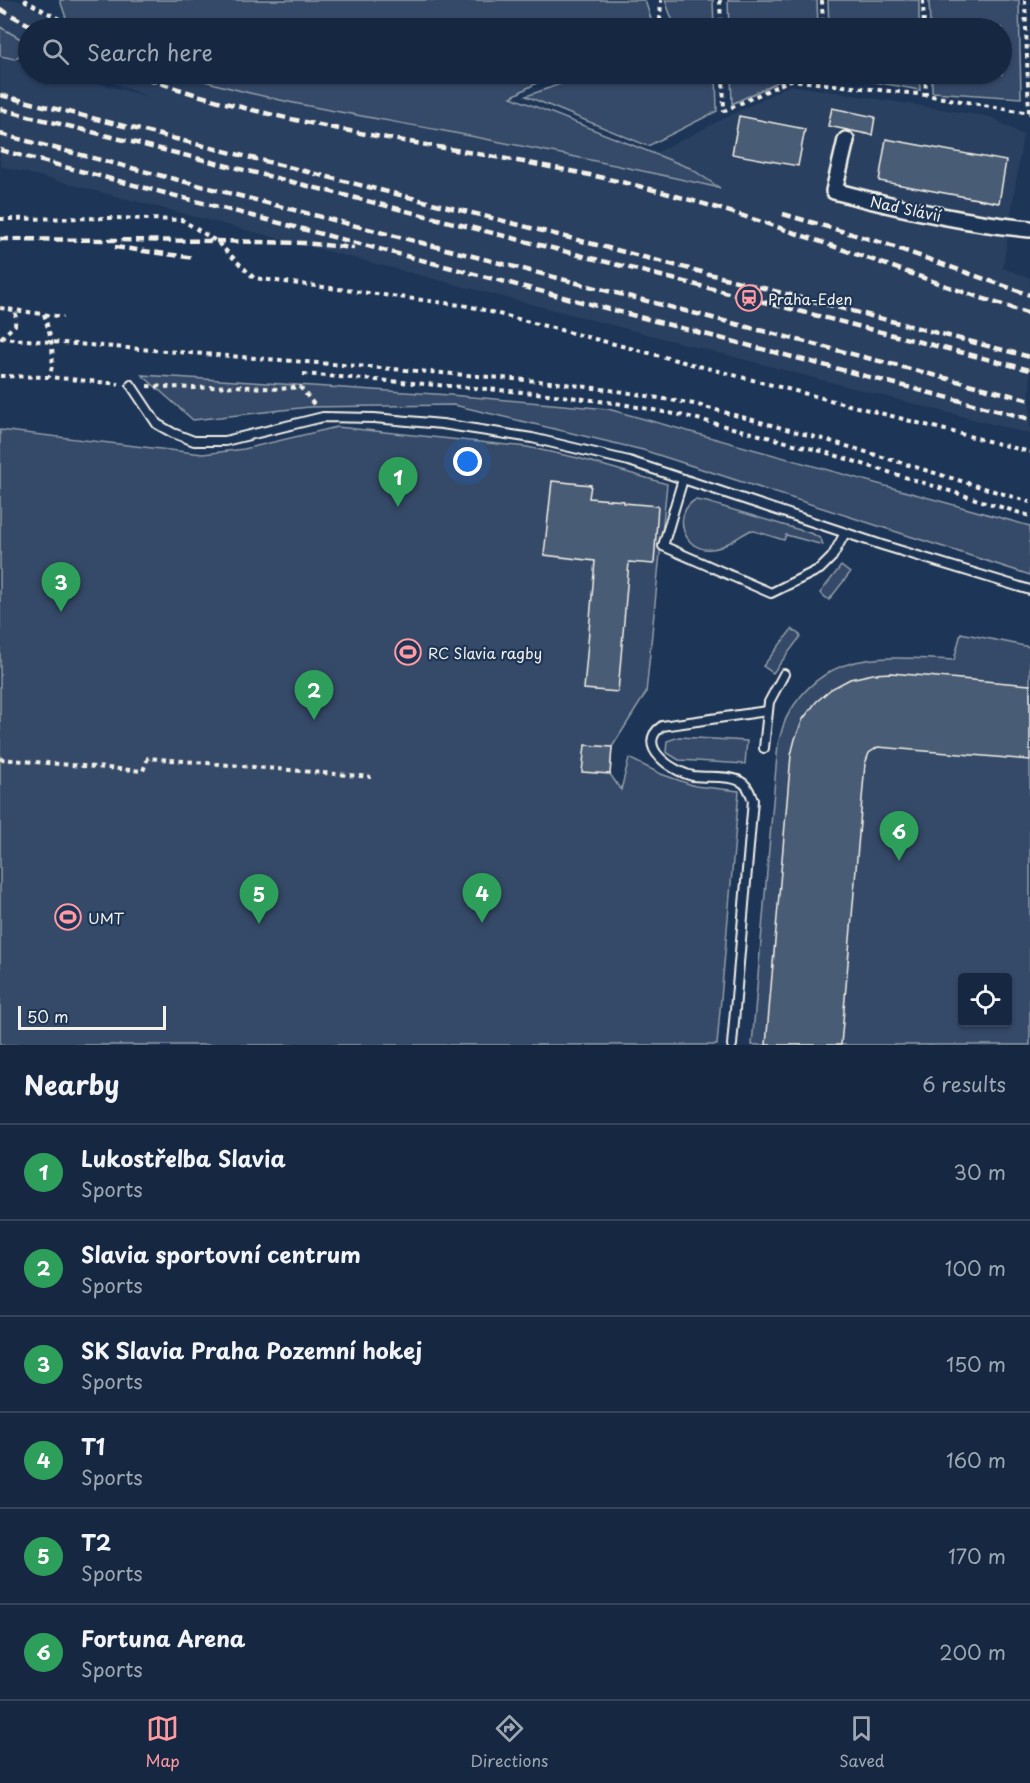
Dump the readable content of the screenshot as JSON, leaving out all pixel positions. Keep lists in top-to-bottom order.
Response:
{
  "streets": {
    "street": ["Nad Slávií"]
  },
  "places": {
    "station": ["Praha-Eden"],
    "sports": ["RC Slavia ragby", "UMT"]
  },
  "scale_bar": "50 m",
  "page": {
    "search": "Search here",
    "pins": [
      "1",
      "3",
      "2",
      "6",
      "4",
      "5"
    ],
    "scale": "50 m",
    "heading": ["Nearby", "6 results"],
    "list": [
      {
        "mark": "1",
        "name": "Lukostřelba Slavia",
        "note": "Sports",
        "value": "30 m"
      },
      {
        "mark": "2",
        "name": "Slavia sportovní centrum",
        "note": "Sports",
        "value": "100 m"
      },
      {
        "mark": "3",
        "name": "SK Slavia Praha Pozemní hokej",
        "note": "Sports",
        "value": "150 m"
      },
      {
        "mark": "4",
        "name": "T1",
        "note": "Sports",
        "value": "160 m"
      },
      {
        "mark": "5",
        "name": "T2",
        "note": "Sports",
        "value": "170 m"
      },
      {
        "mark": "6",
        "name": "Fortuna Arena",
        "note": "Sports",
        "value": "200 m"
      }
    ],
    "nav": ["Map", "Directions", "Saved"]
  }
}
